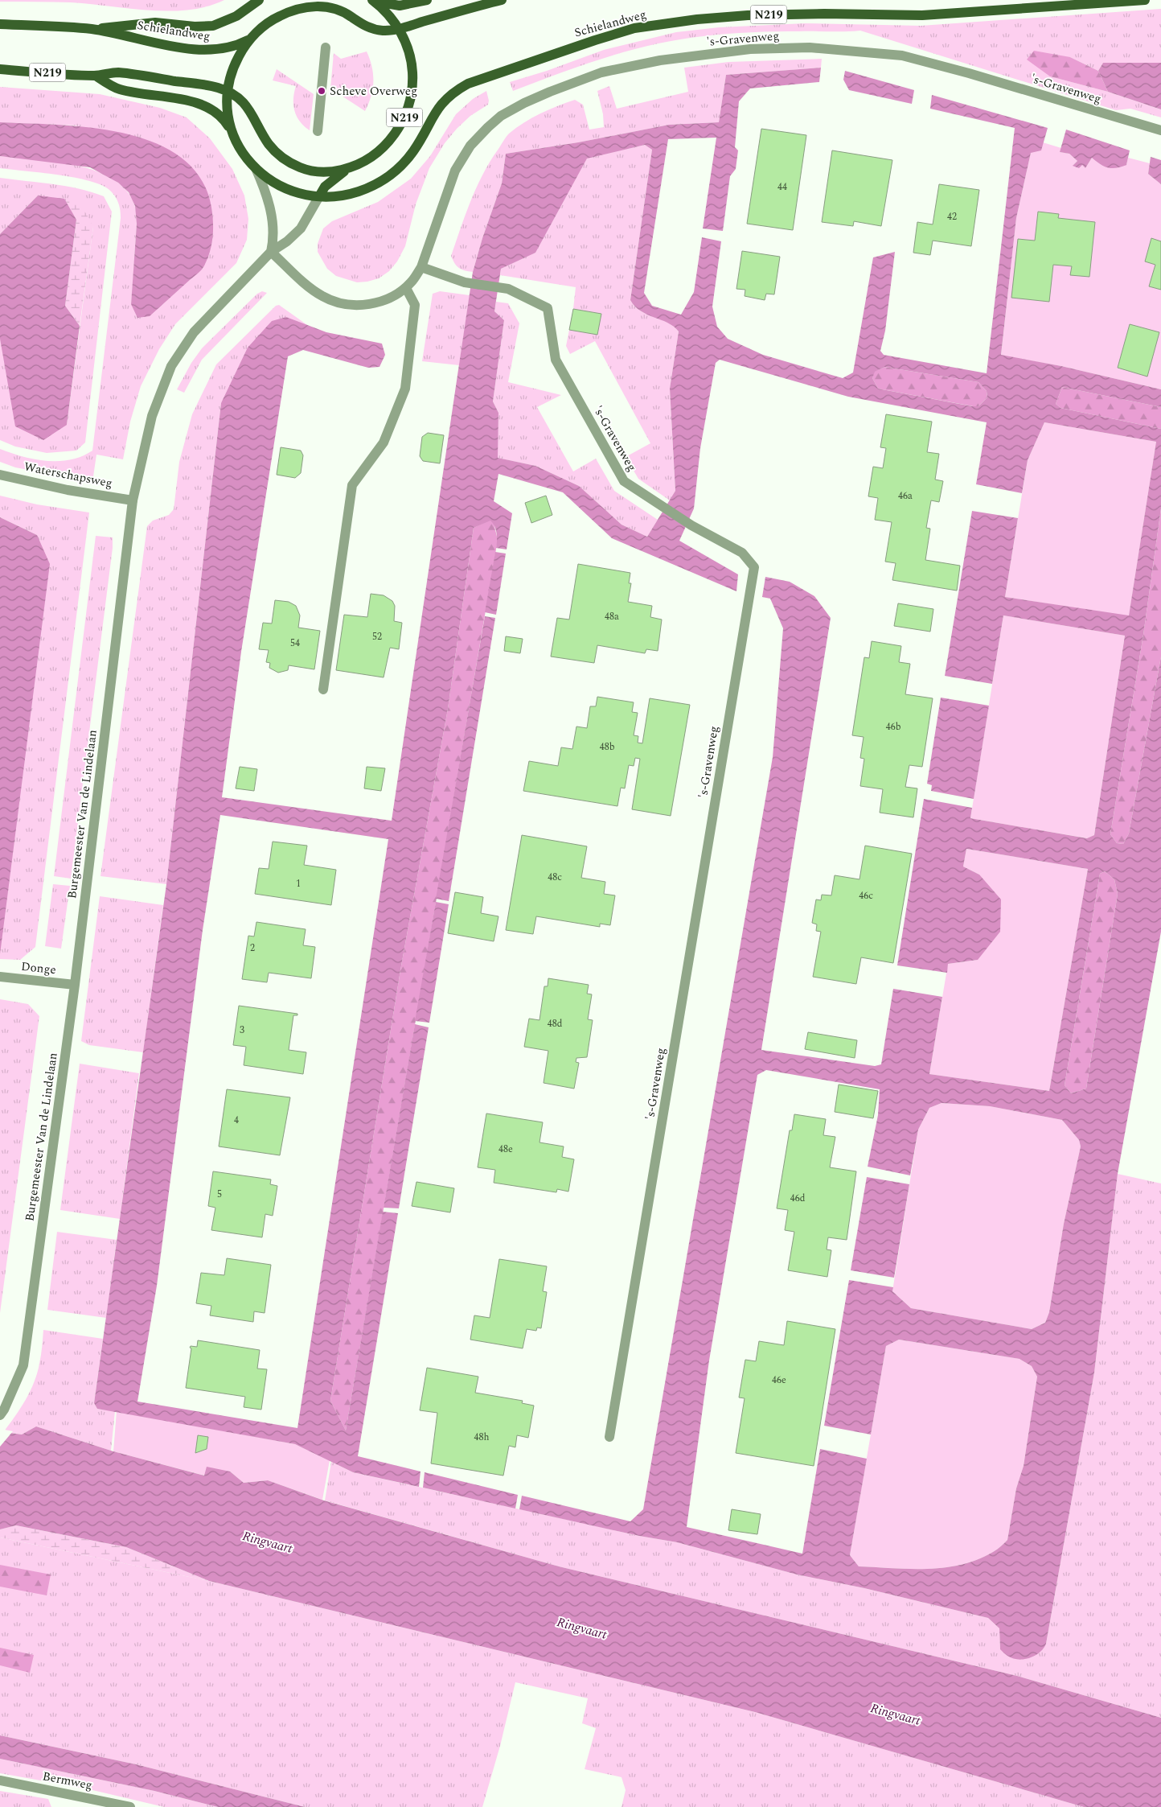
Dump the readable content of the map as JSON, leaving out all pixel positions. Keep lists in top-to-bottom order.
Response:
{
  "streets": {
    "main road": ["N219", "Schielandweg"],
    "street": [
      "'s-Gravenweg",
      "Waterschapsweg",
      "Burgemeester Van de Lindelaan",
      "Donge",
      "Bermweg"
    ]
  },
  "crossings": [
    ["N219", "Schielandweg"],
    ["N219", "Burgemeester Van de Lindelaan"],
    ["Schielandweg", "Burgemeester Van de Lindelaan"],
    ["'s-Gravenweg", "Burgemeester Van de Lindelaan"],
    ["Waterschapsweg", "Burgemeester Van de Lindelaan"],
    ["Burgemeester Van de Lindelaan", "Donge"]
  ],
  "water": ["Ringvaart"],
  "places": ["Scheve Overweg"],
  "house_numbers": [
    "44",
    "42",
    "46a",
    "48a",
    "52",
    "54",
    "46b",
    "48b",
    "48c",
    "1",
    "46c",
    "2",
    "48d",
    "3",
    "4",
    "48e",
    "5",
    "46d",
    "46e",
    "48h"
  ]
}
